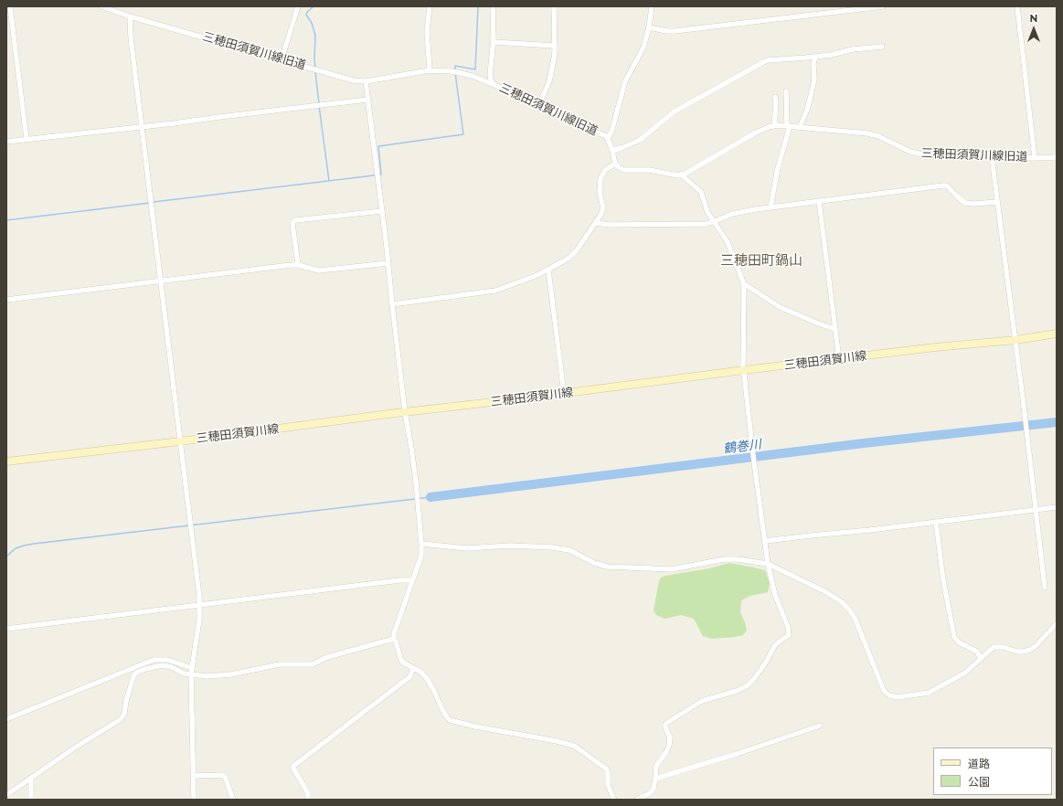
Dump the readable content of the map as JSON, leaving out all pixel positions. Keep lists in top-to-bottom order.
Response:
{
  "streets": {
    "main road": ["三穂田須賀川線"],
    "street": ["三穂田須賀川線旧道"]
  },
  "districts": ["三穂田町鍋山"],
  "water": ["鶴巻川"],
  "legend": ["道路", "公園"],
  "north": "top"
}
